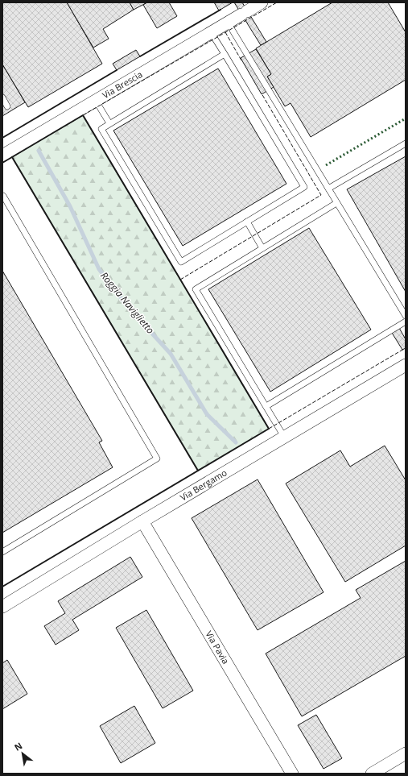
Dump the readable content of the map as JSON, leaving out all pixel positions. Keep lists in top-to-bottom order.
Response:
{
  "streets": {
    "street": ["Via Brescia", "Via Bergamo", "Via Pavia"]
  },
  "crossings": [
    ["Via Bergamo", "Via Pavia"]
  ],
  "water": ["Roggia Naviglietto"],
  "north": "top left"
}
